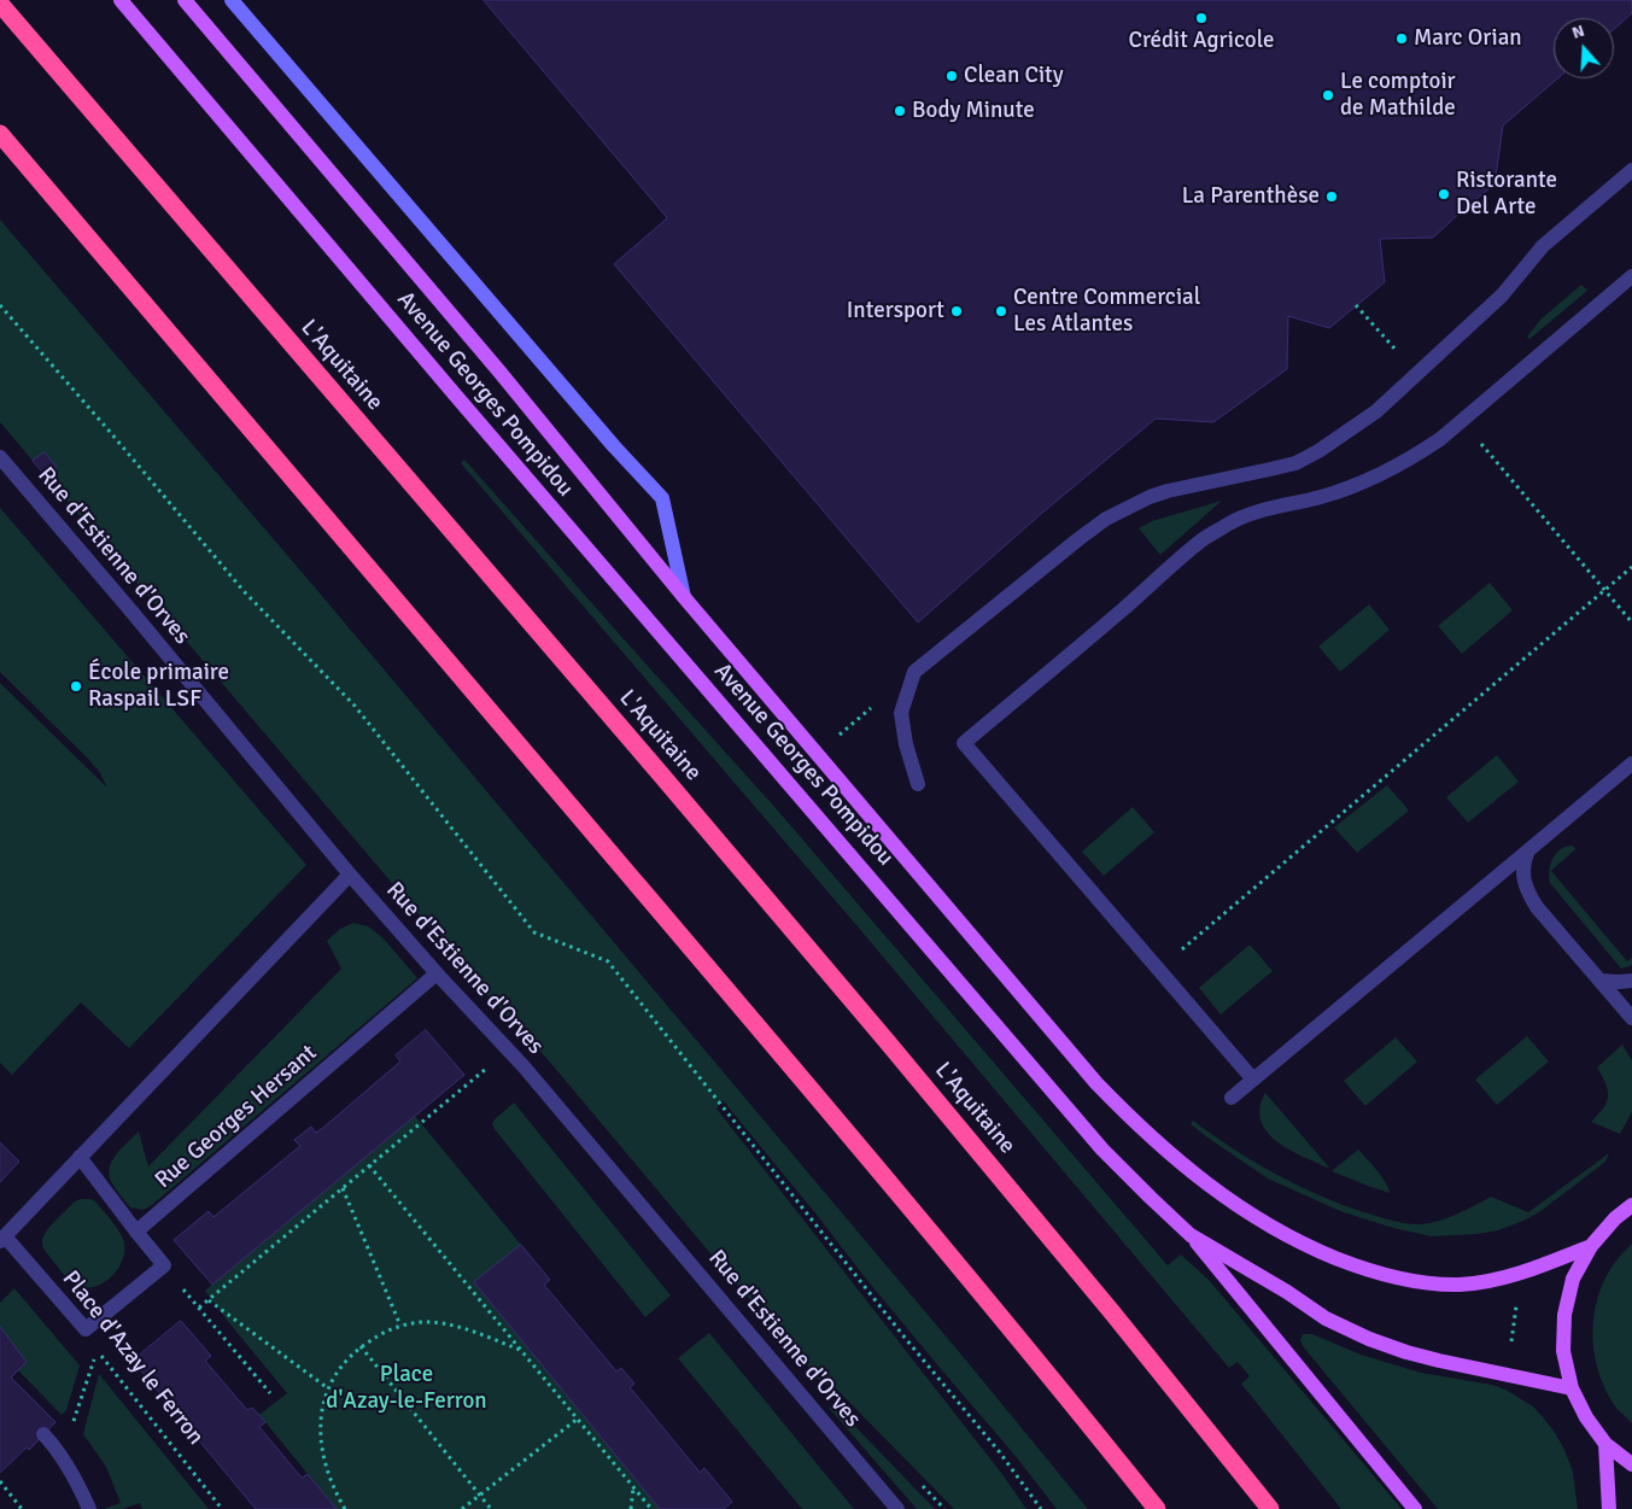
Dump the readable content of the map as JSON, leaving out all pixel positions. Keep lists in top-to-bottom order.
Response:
{
  "streets": {
    "highway": ["L'Aquitaine"],
    "main road": ["Avenue Georges Pompidou"],
    "street": ["Rue d'Estienne d'Orves", "Rue Georges Hersant", "Place d'Azay le Ferron"]
  },
  "crossings": [
    ["Rue d'Estienne d'Orves", "Rue Georges Hersant"]
  ],
  "parks": ["Place d'Azay-le-Ferron"],
  "places": [
    "Crédit Agricole",
    "Marc Orian",
    "Clean City",
    "Le comptoir de Mathilde",
    "Body Minute",
    "Ristorante Del Arte",
    "La Parenthèse",
    "Intersport",
    "Centre Commercial Les Atlantes",
    "École primaire Raspail LSF"
  ],
  "north": "top"
}
